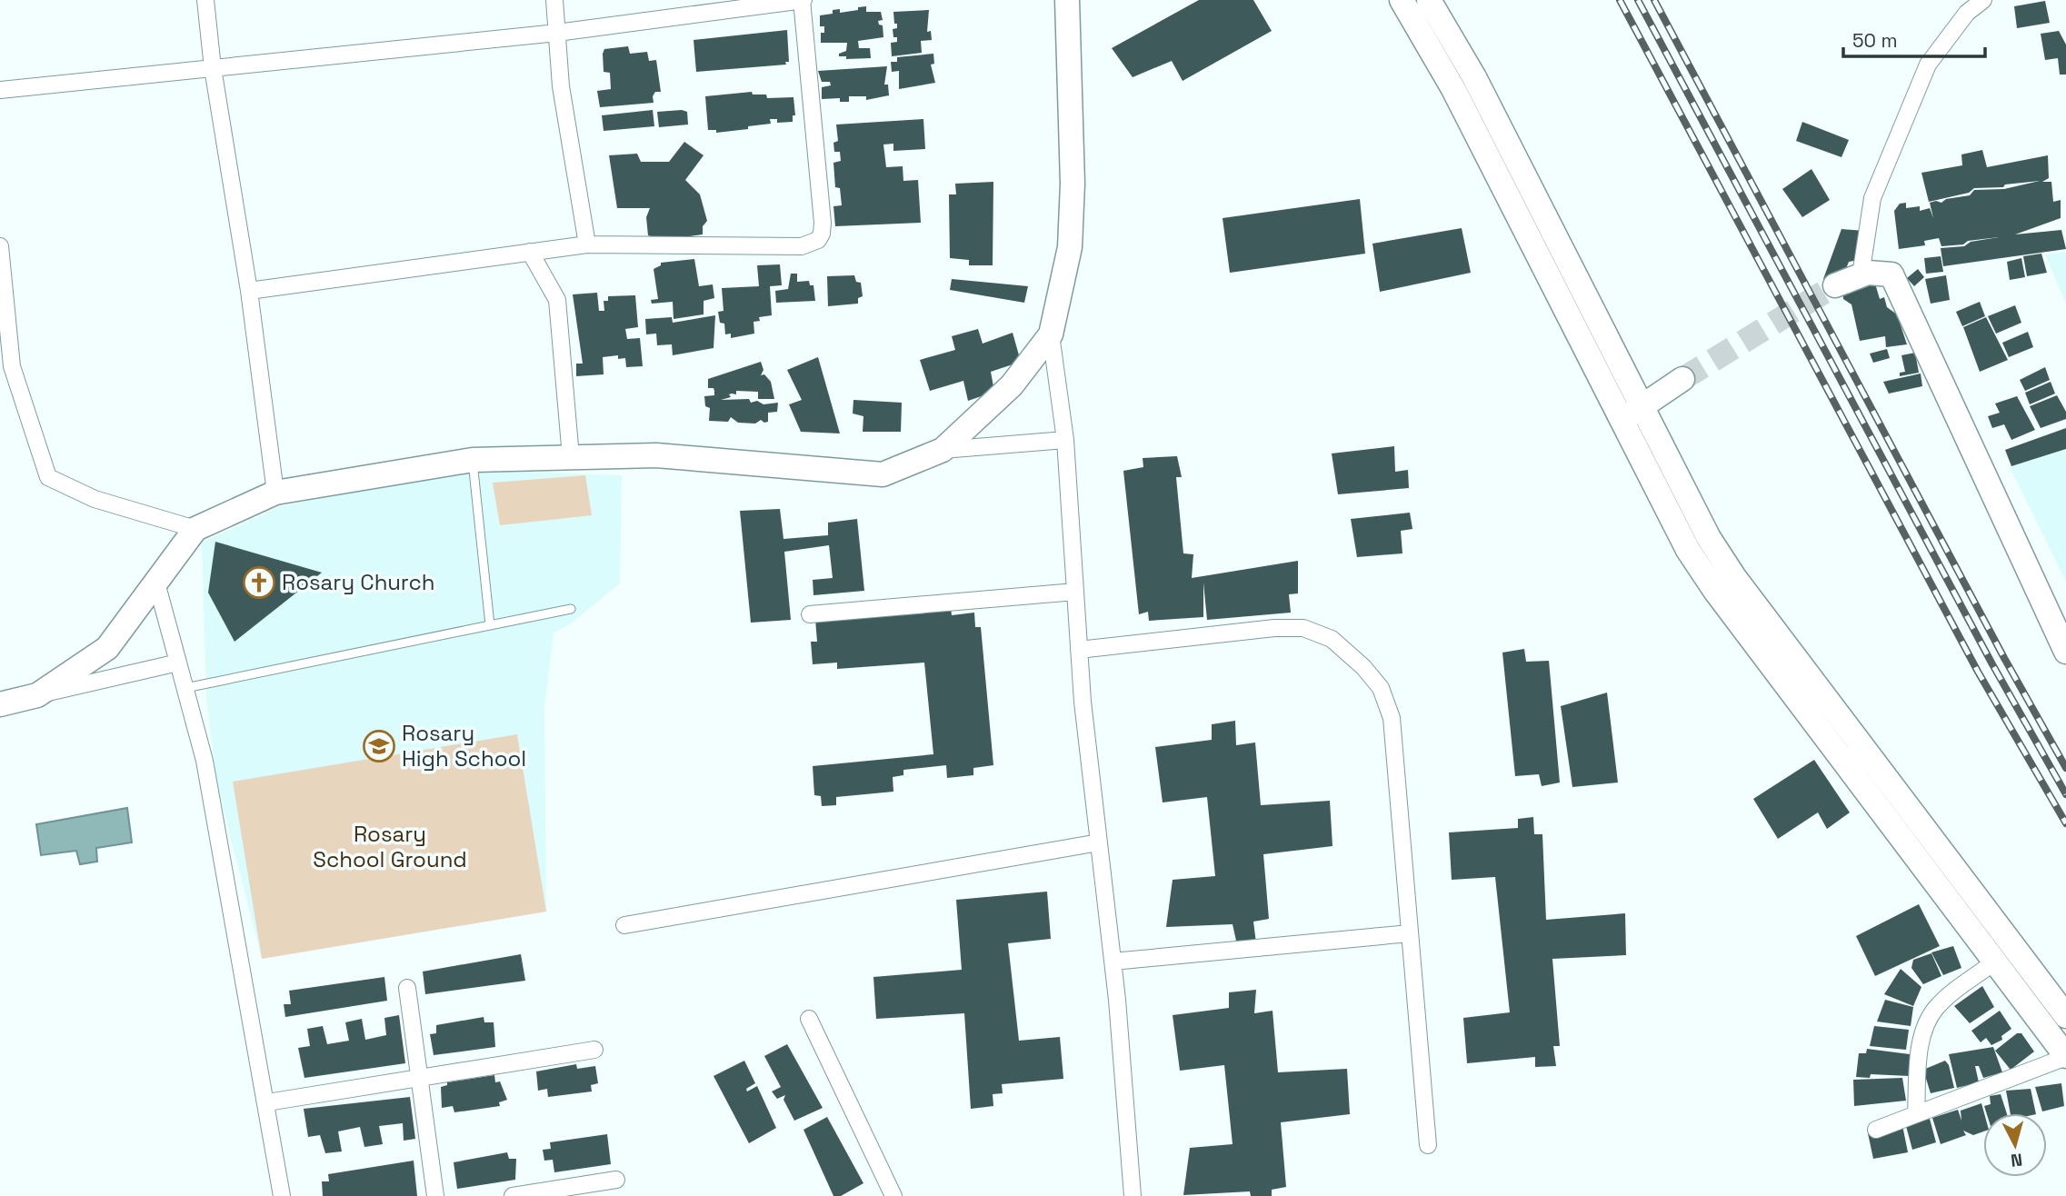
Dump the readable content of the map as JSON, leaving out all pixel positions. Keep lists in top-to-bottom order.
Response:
{
  "parks": ["Rosary School Ground"],
  "places": {
    "church": ["Rosary Church"],
    "school or university": ["Rosary High School"]
  },
  "scale_bar": "50 m",
  "north": "bottom"
}
